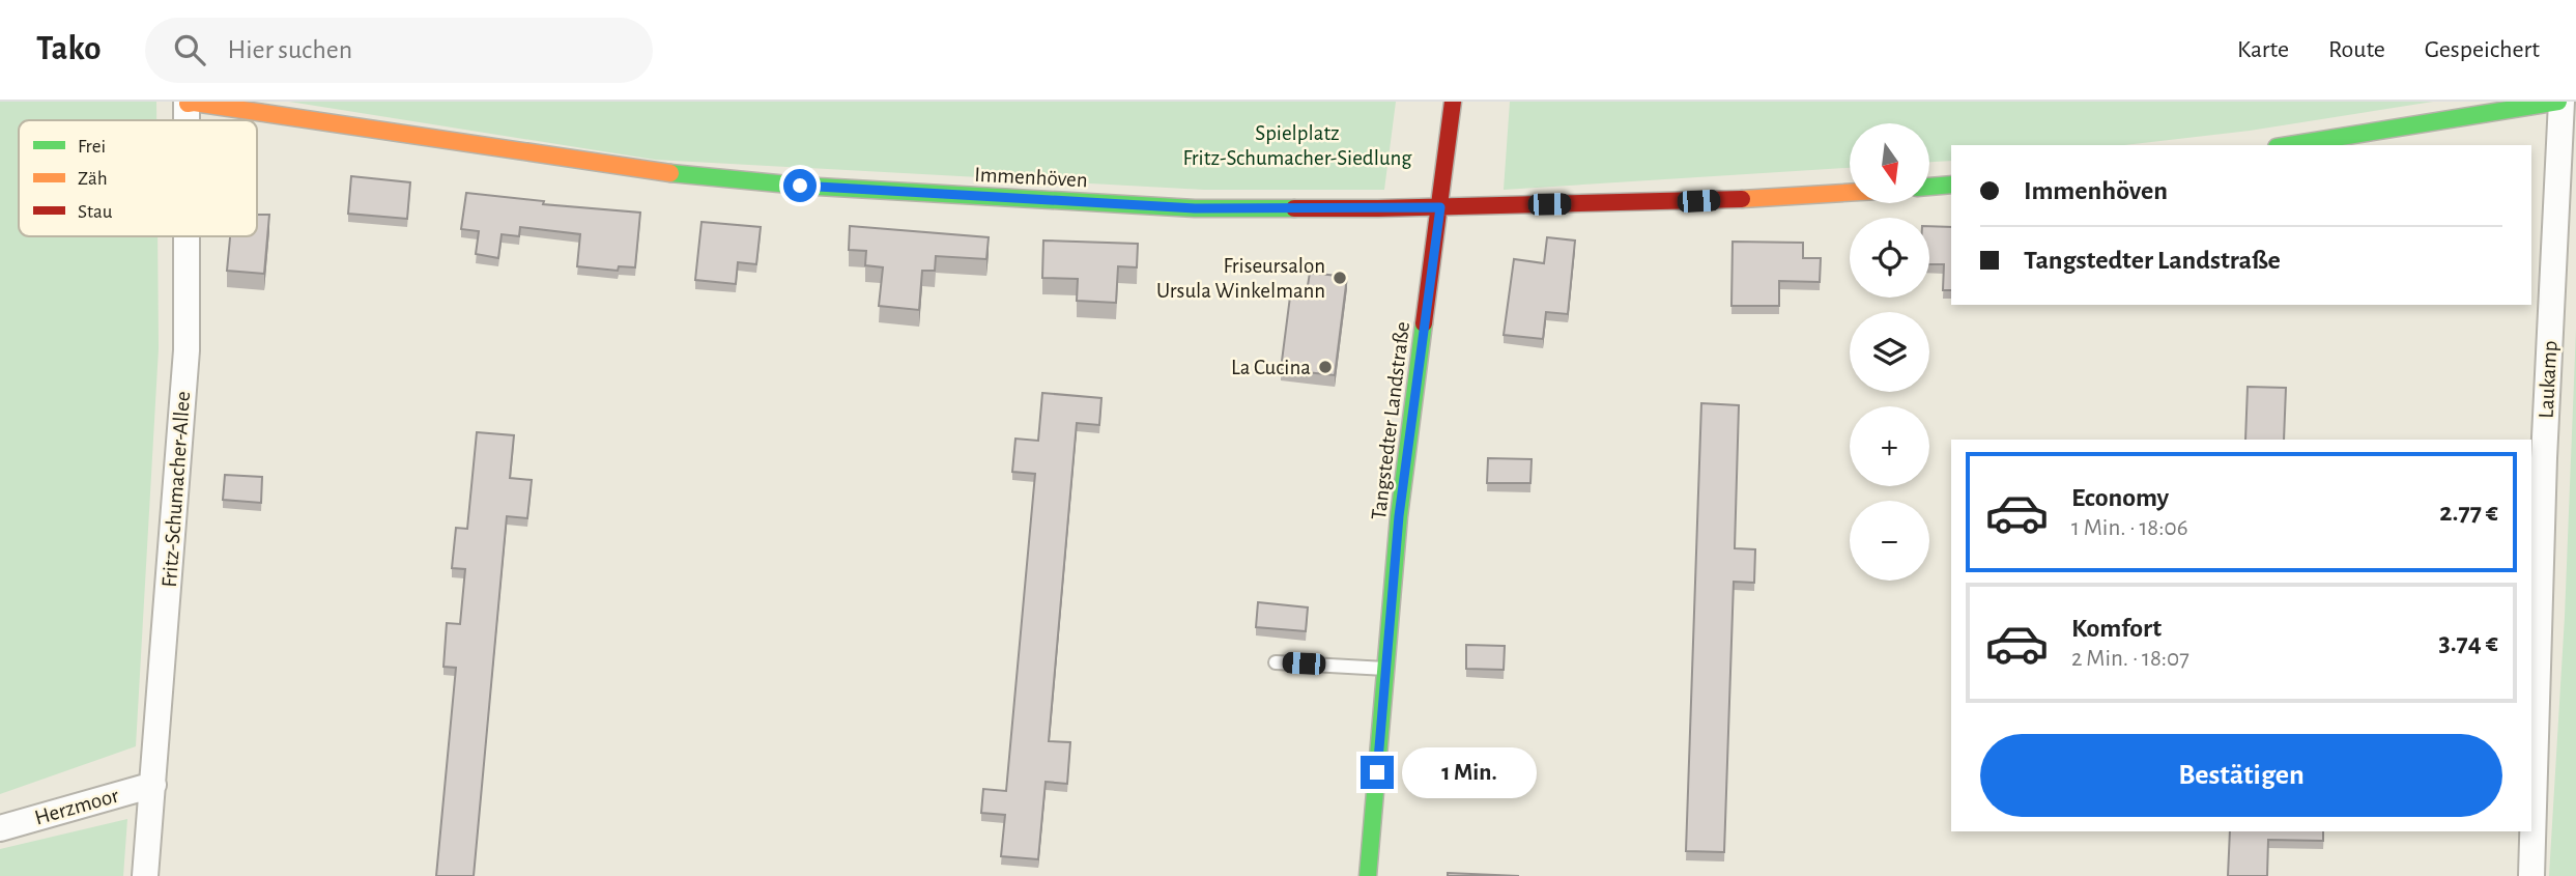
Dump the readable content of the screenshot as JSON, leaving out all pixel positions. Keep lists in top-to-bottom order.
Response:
{
  "streets": {
    "street": [
      "Immenhöven",
      "Laukamp",
      "Tangstedter Landstraße",
      "Fritz-Schumacher-Allee",
      "Herzmoor"
    ]
  },
  "crossings": [
    ["Immenhöven", "Tangstedter Landstraße"],
    ["Fritz-Schumacher-Allee", "Herzmoor"]
  ],
  "parks": ["Spielplatz Fritz-Schumacher-Siedlung"],
  "places": ["Friseursalon Ursula Winkelmann", "La Cucina"],
  "legend": ["Frei", "Zäh", "Stau"],
  "north": "bottom",
  "page": {
    "header": "Tako",
    "search": "Hier suchen",
    "nav": ["Karte", "Route", "Gespeichert"],
    "map_buttons": ["+", "−"],
    "banner": ["Immenhöven", "Tangstedter Landstraße"],
    "list": [
      {
        "name": "Economy",
        "note": "1 Min. · 18:06",
        "value": "2.77 €"
      },
      {
        "name": "Komfort",
        "note": "2 Min. · 18:07",
        "value": "3.74 €"
      }
    ],
    "buttons": "Bestätigen",
    "bubble": "1 Min."
  }
}
